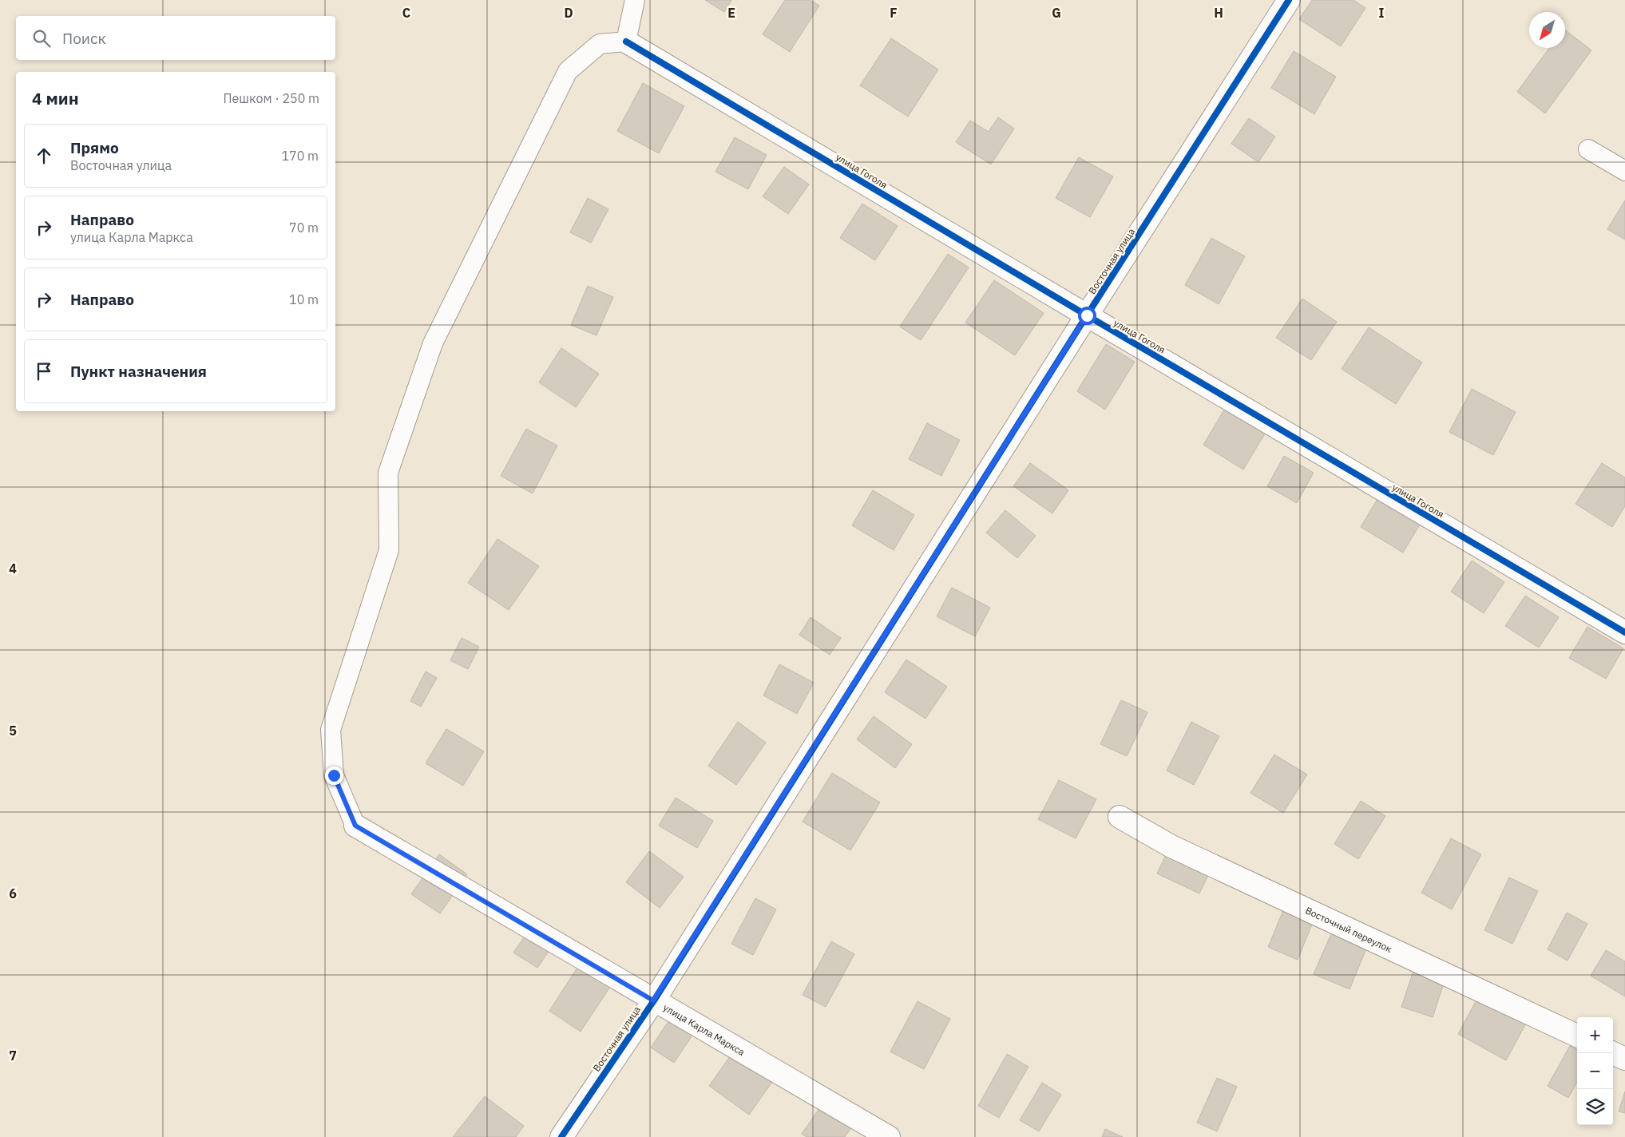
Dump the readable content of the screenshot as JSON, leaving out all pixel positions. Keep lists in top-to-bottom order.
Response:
{
  "streets": {
    "street": [
      "улица Гоголя",
      "Восточная улица",
      "Восточный переулок",
      "улица Карла Маркса"
    ]
  },
  "crossings": [
    ["улица Гоголя", "Восточная улица"],
    ["Восточная улица", "улица Карла Маркса"]
  ],
  "north": "bottom left",
  "page": {
    "search": "Поиск",
    "heading": ["4 мин", "Пешком · 250 m"],
    "list": [
      ["Прямо", "Восточная улица", "170 m"],
      ["Направо", "улица Карла Маркса", "70 m"],
      ["Направо", "10 m"],
      "Пункт назначения"
    ],
    "map_buttons": ["+", "−"]
  },
  "grid": {
    "columns": [
      "C",
      "D",
      "E",
      "F",
      "G",
      "H",
      "I"
    ],
    "rows": [
      "4",
      "5",
      "6",
      "7"
    ]
  }
}
